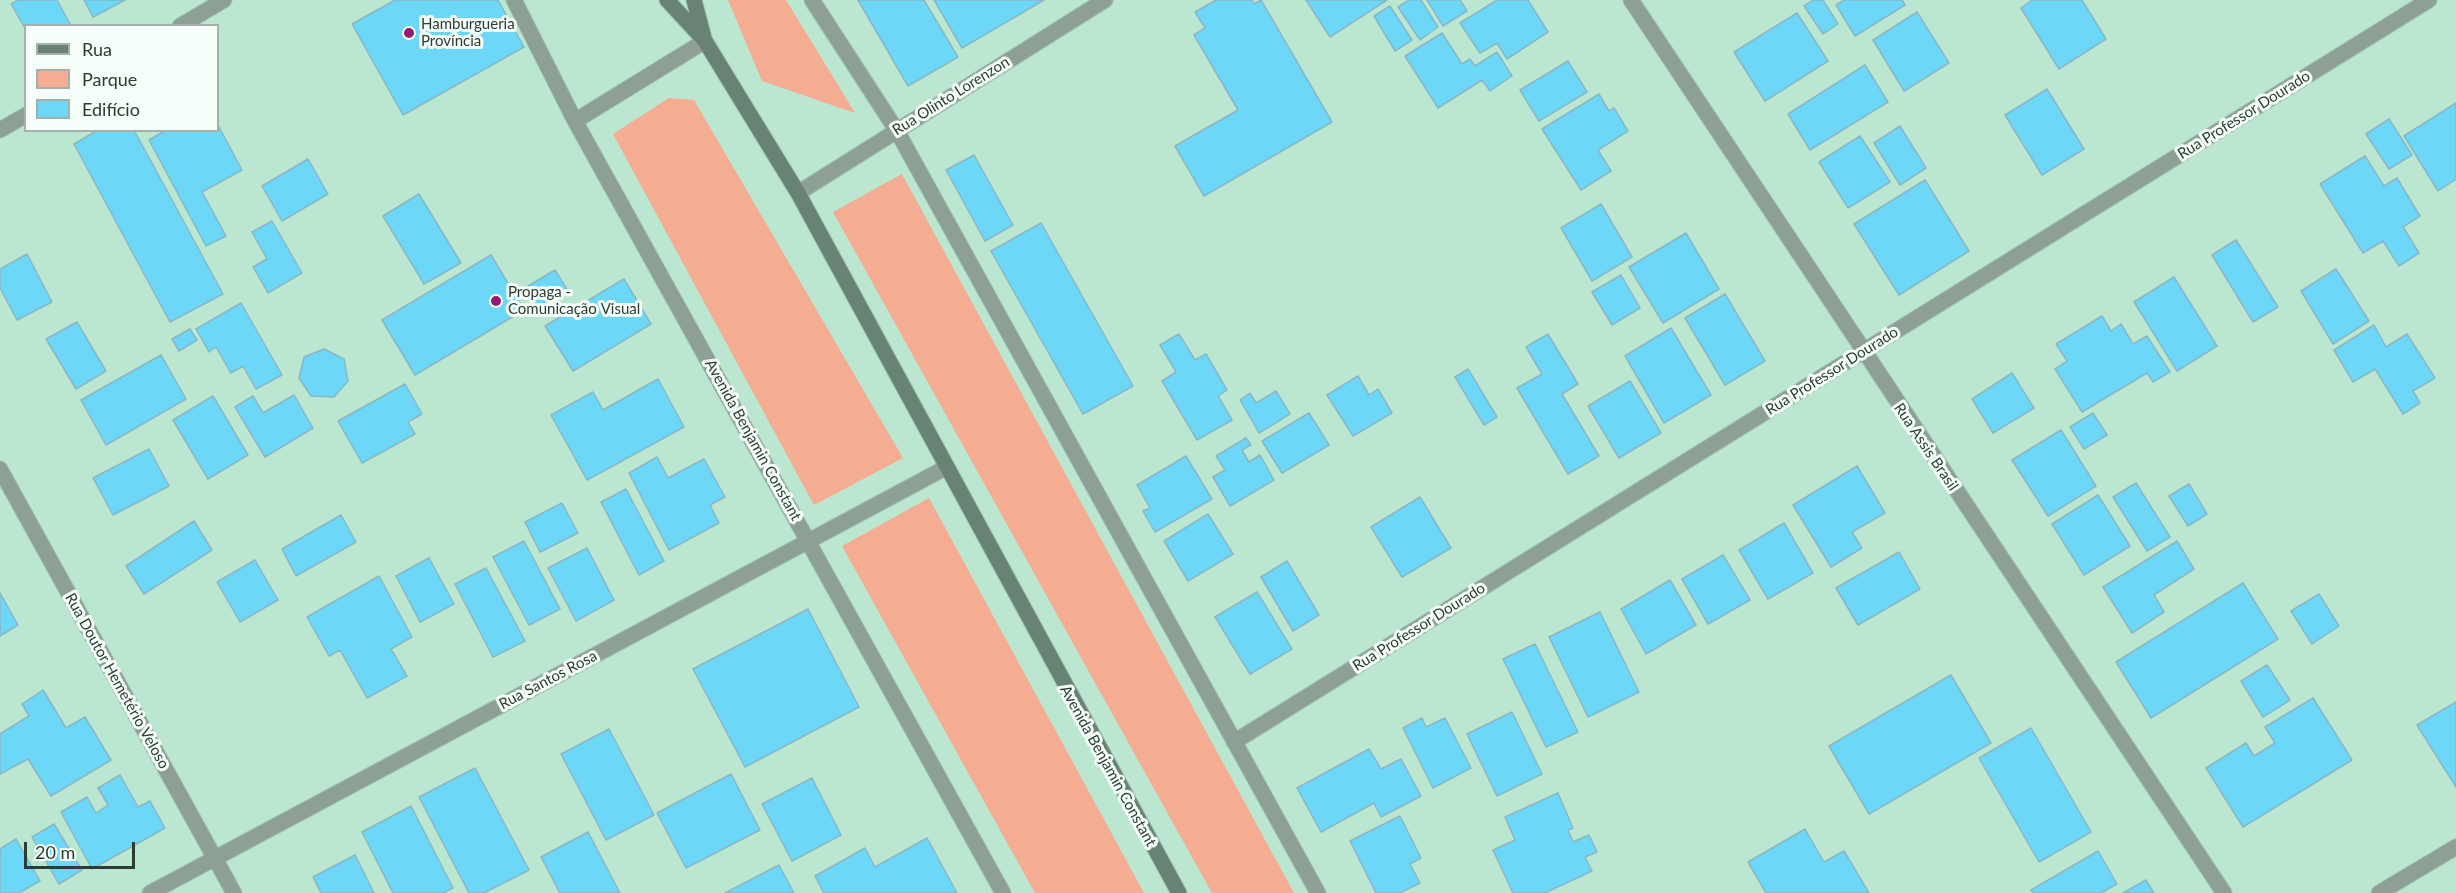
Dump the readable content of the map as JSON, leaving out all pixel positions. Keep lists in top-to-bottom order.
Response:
{
  "streets": {
    "main road": ["Avenida Benjamin Constant"],
    "street": [
      "Rua Olinto Lorenzon",
      "Rua Professor Dourado",
      "Rua Assis Brasil",
      "Rua Santos Rosa",
      "Rua Doutor Hemetério Veloso"
    ]
  },
  "crossings": [
    ["Rua Olinto Lorenzon", "Avenida Benjamin Constant"],
    ["Rua Professor Dourado", "Rua Assis Brasil"],
    ["Avenida Benjamin Constant", "Rua Santos Rosa"],
    ["Rua Santos Rosa", "Rua Doutor Hemetério Veloso"]
  ],
  "places": ["Hamburgueria Província", "Propaga - Comunicação Visual"],
  "legend": ["Rua", "Parque", "Edifício"],
  "scale_bar": "20 m"
}
